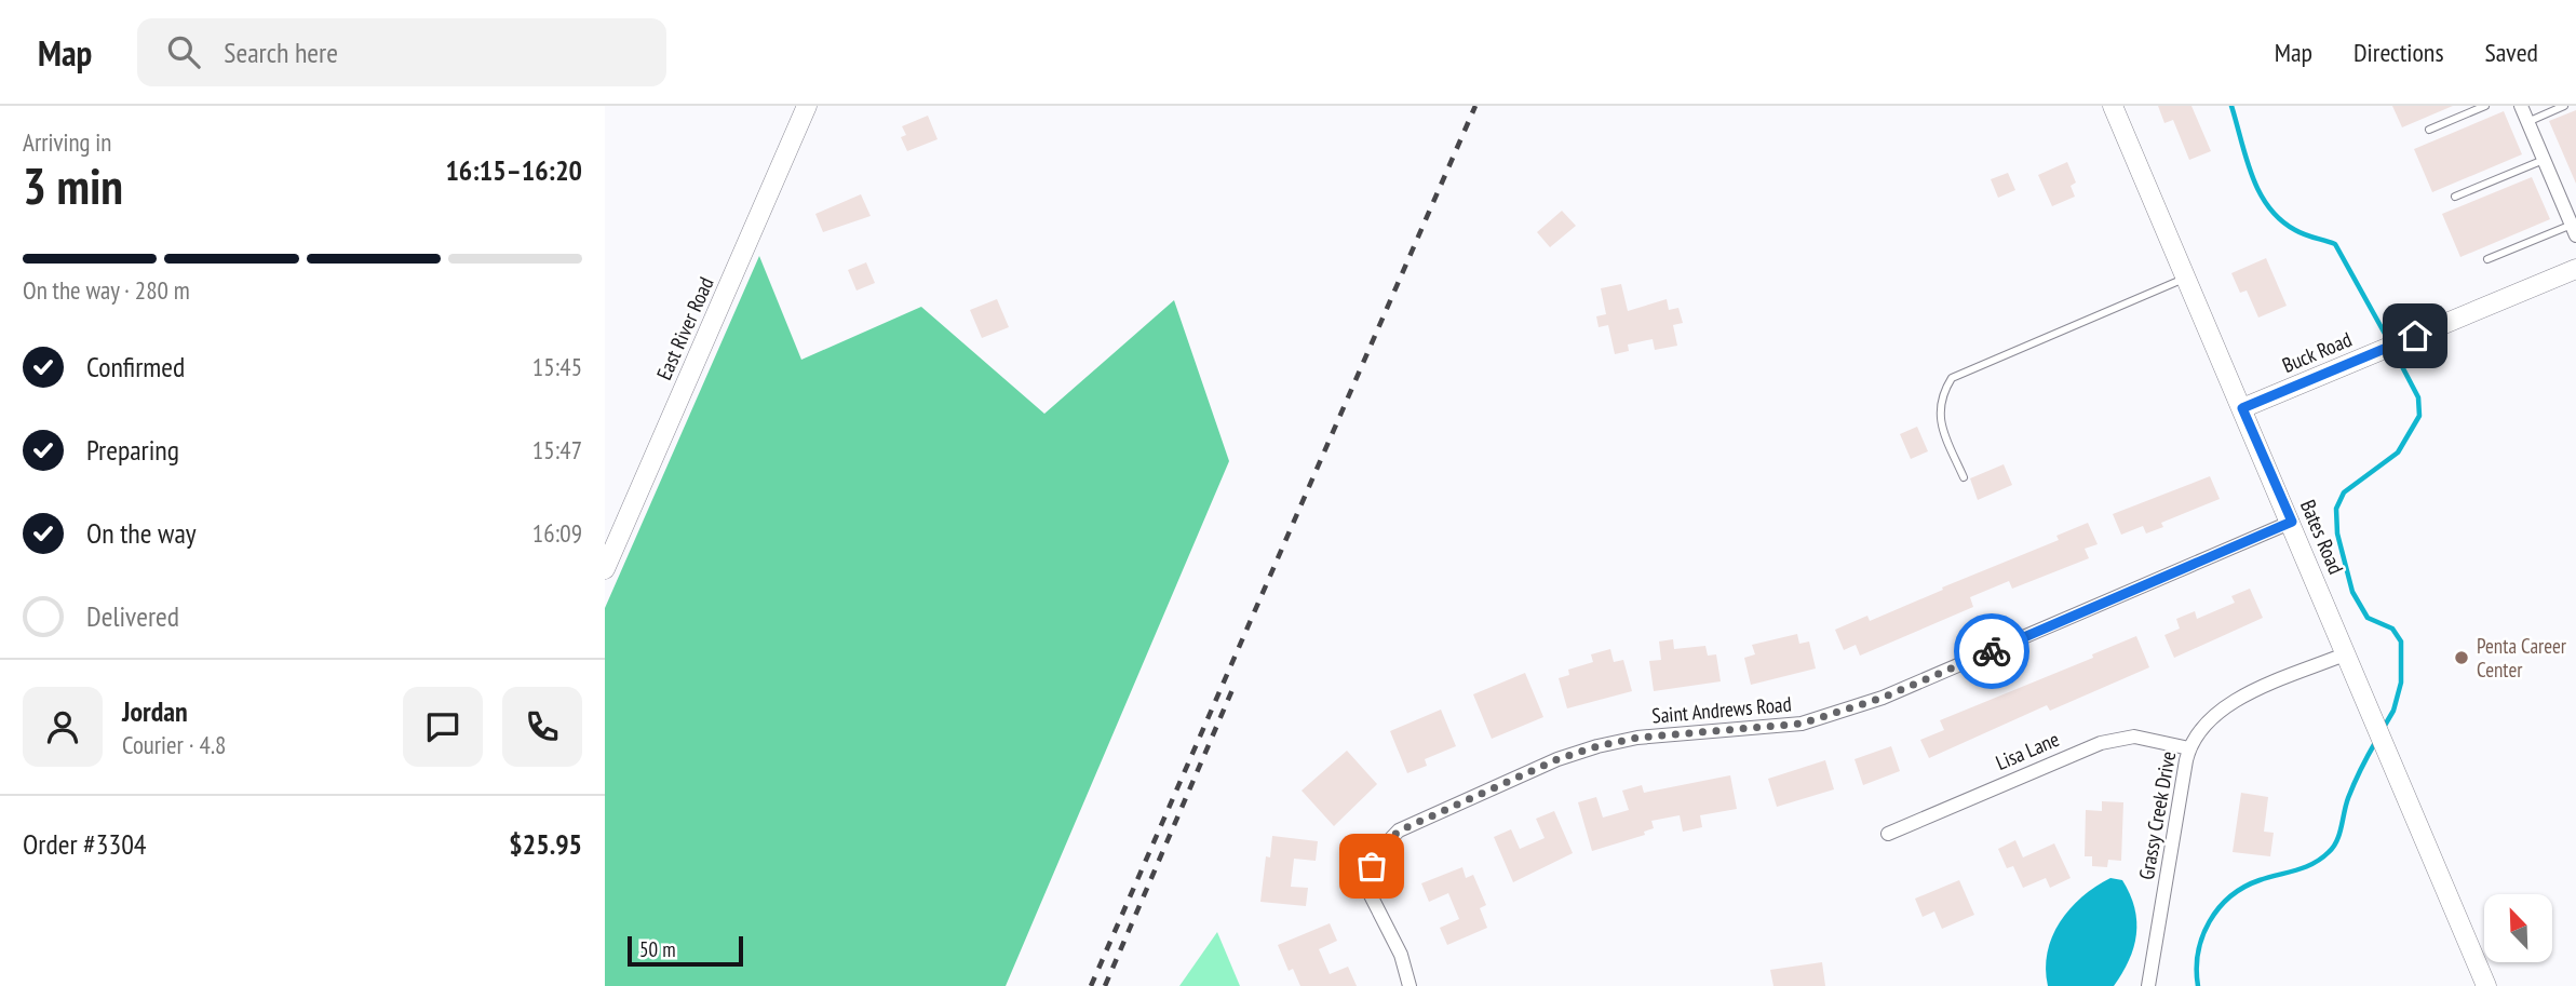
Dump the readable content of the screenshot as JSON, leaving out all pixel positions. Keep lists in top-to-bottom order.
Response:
{
  "streets": {
    "street": [
      "East River Road",
      "Buck Road",
      "Bates Road",
      "Saint Andrews Road",
      "Lisa Lane",
      "Grassy Creek Drive"
    ]
  },
  "crossings": [
    ["Buck Road", "Bates Road"],
    ["Bates Road", "Saint Andrews Road"],
    ["Bates Road", "Grassy Creek Drive"],
    ["Lisa Lane", "Grassy Creek Drive"]
  ],
  "places": ["Penta Career Center"],
  "scale_bar": "50 m",
  "north": "top left",
  "page": {
    "header": "Map",
    "search": "Search here",
    "nav": ["Map", "Directions", "Saved"],
    "heading": ["3 min", "Arriving in", "16:15–16:20"],
    "panel": [
      "Jordan",
      "Courier · 4.8",
      "Order #3304",
      "$25.95"
    ],
    "bar": "On the way · 280 m",
    "list": [
      ["Confirmed", "15:45"],
      ["Preparing", "15:47"],
      ["On the way", "16:09"],
      "Delivered"
    ],
    "scale": "50 m"
  }
}
